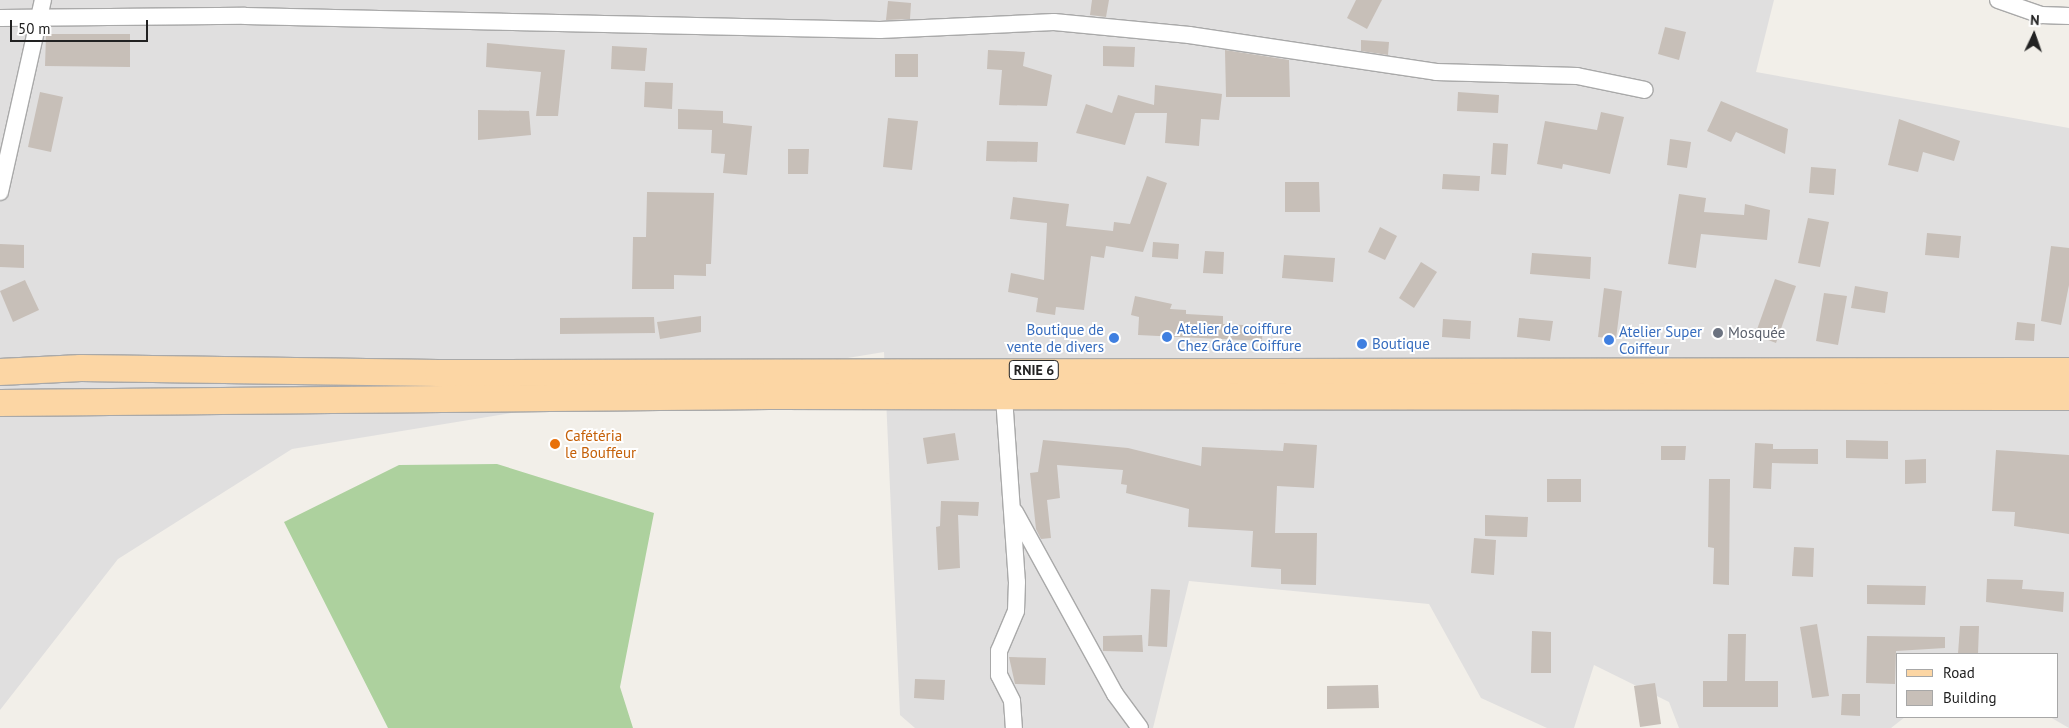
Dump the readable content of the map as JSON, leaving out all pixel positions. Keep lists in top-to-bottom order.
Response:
{
  "streets": {
    "main road": ["RNIE 6"]
  },
  "places": [
    "Mosquée",
    "Atelier de coiffure Chez Grâce Coiffure",
    "Boutique de vente de divers",
    "Atelier Super Coiffeur",
    "Boutique",
    "Cafétéria le Bouffeur"
  ],
  "legend": ["Road", "Building"],
  "scale_bar": "50 m",
  "north": "top"
}
